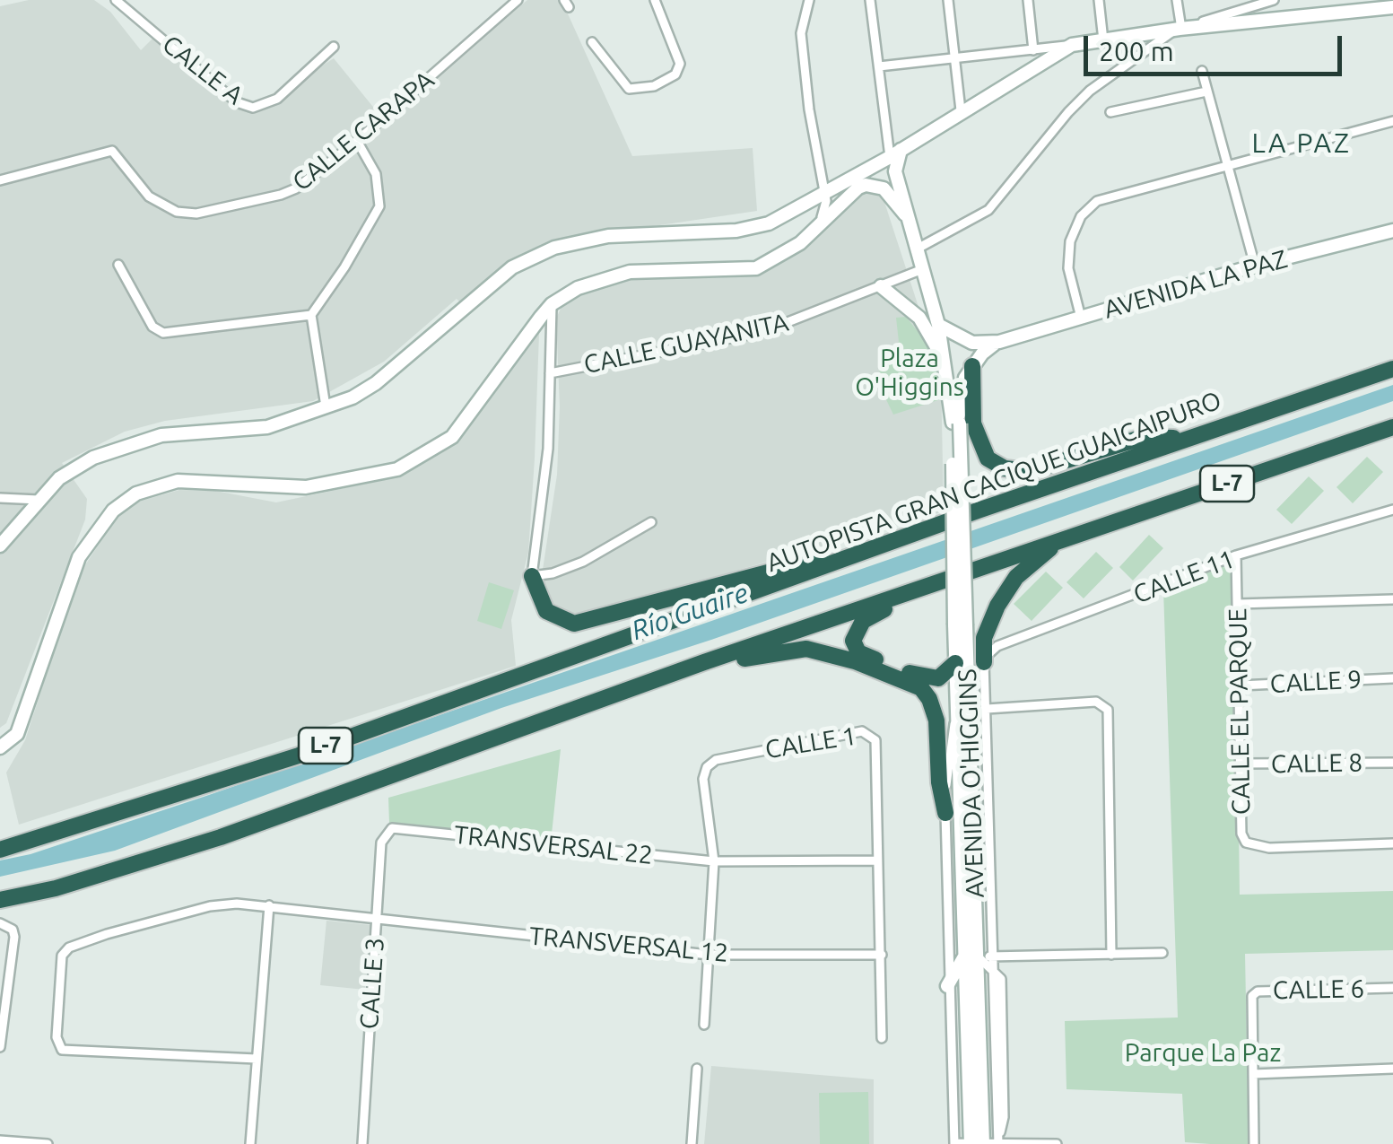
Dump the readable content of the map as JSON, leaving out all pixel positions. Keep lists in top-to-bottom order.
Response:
{
  "streets": {
    "highway": ["AUTOPISTA GRAN CACIQUE GUAICAIPURO", "L-7"],
    "main road": ["AVENIDA LA PAZ", "AVENIDA O'HIGGINS"],
    "street": [
      "CALLE A",
      "CALLE CARAPA",
      "CALLE GUAYANITA",
      "CALLE 11",
      "CALLE 9",
      "CALLE EL PARQUE",
      "CALLE 1",
      "CALLE 8",
      "TRANSVERSAL 22",
      "TRANSVERSAL 12",
      "CALLE 3",
      "CALLE 6"
    ]
  },
  "crossings": [
    ["AVENIDA LA PAZ", "AVENIDA O'HIGGINS"],
    ["CALLE GUAYANITA", "AVENIDA O'HIGGINS"],
    ["CALLE 11", "CALLE EL PARQUE"],
    ["CALLE 11", "AVENIDA O'HIGGINS"],
    ["CALLE 9", "CALLE EL PARQUE"],
    ["CALLE EL PARQUE", "CALLE 8"],
    ["CALLE 1", "TRANSVERSAL 22"],
    ["CALLE 1", "TRANSVERSAL 12"],
    ["TRANSVERSAL 22", "CALLE 3"],
    ["TRANSVERSAL 12", "CALLE 3"]
  ],
  "districts": ["LA PAZ"],
  "water": ["Río Guaire"],
  "parks": ["Plaza O'Higgins", "Parque La Paz"],
  "scale_bar": "200 m"
}
